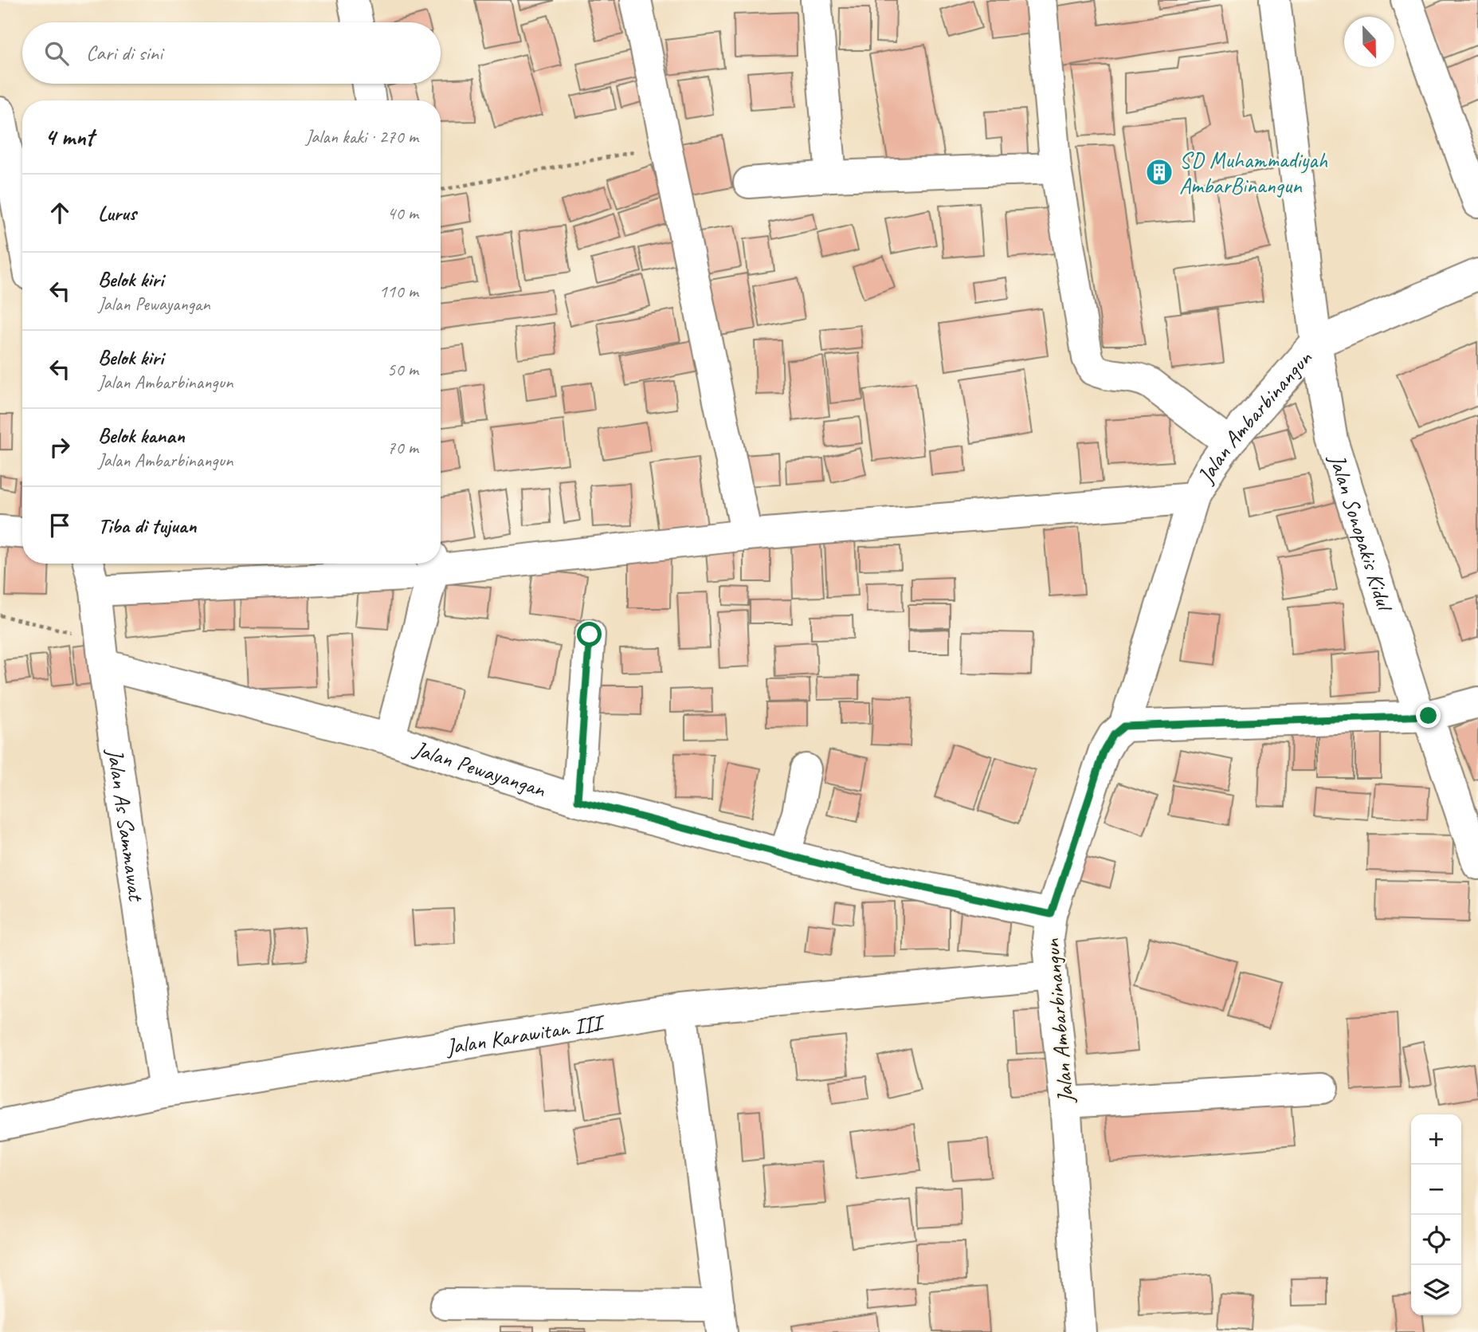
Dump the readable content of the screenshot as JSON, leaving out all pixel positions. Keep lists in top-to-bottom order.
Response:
{
  "streets": {
    "street": [
      "Jalan Ambarbinangun",
      "Jalan Sonopakis Kidul",
      "Jalan Pewayangan",
      "Jalan As Sammawat",
      "Jalan Karawitan III"
    ]
  },
  "crossings": [
    ["Jalan Ambarbinangun", "Jalan Sonopakis Kidul"],
    ["Jalan Ambarbinangun", "Jalan Pewayangan"],
    ["Jalan Ambarbinangun", "Jalan Karawitan III"],
    ["Jalan Pewayangan", "Jalan As Sammawat"],
    ["Jalan As Sammawat", "Jalan Karawitan III"]
  ],
  "places": {
    "building": ["SD Muhammadiyah AmbarBinangun"]
  },
  "north": "bottom",
  "page": {
    "search": "Cari di sini",
    "heading": ["4 mnt", "Jalan kaki · 270 m"],
    "list": [
      ["Lurus", "40 m"],
      ["Belok kiri", "Jalan Pewayangan", "110 m"],
      ["Belok kiri", "Jalan Ambarbinangun", "50 m"],
      ["Belok kanan", "Jalan Ambarbinangun", "70 m"],
      "Tiba di tujuan"
    ],
    "map_buttons": ["+", "−"]
  }
}
